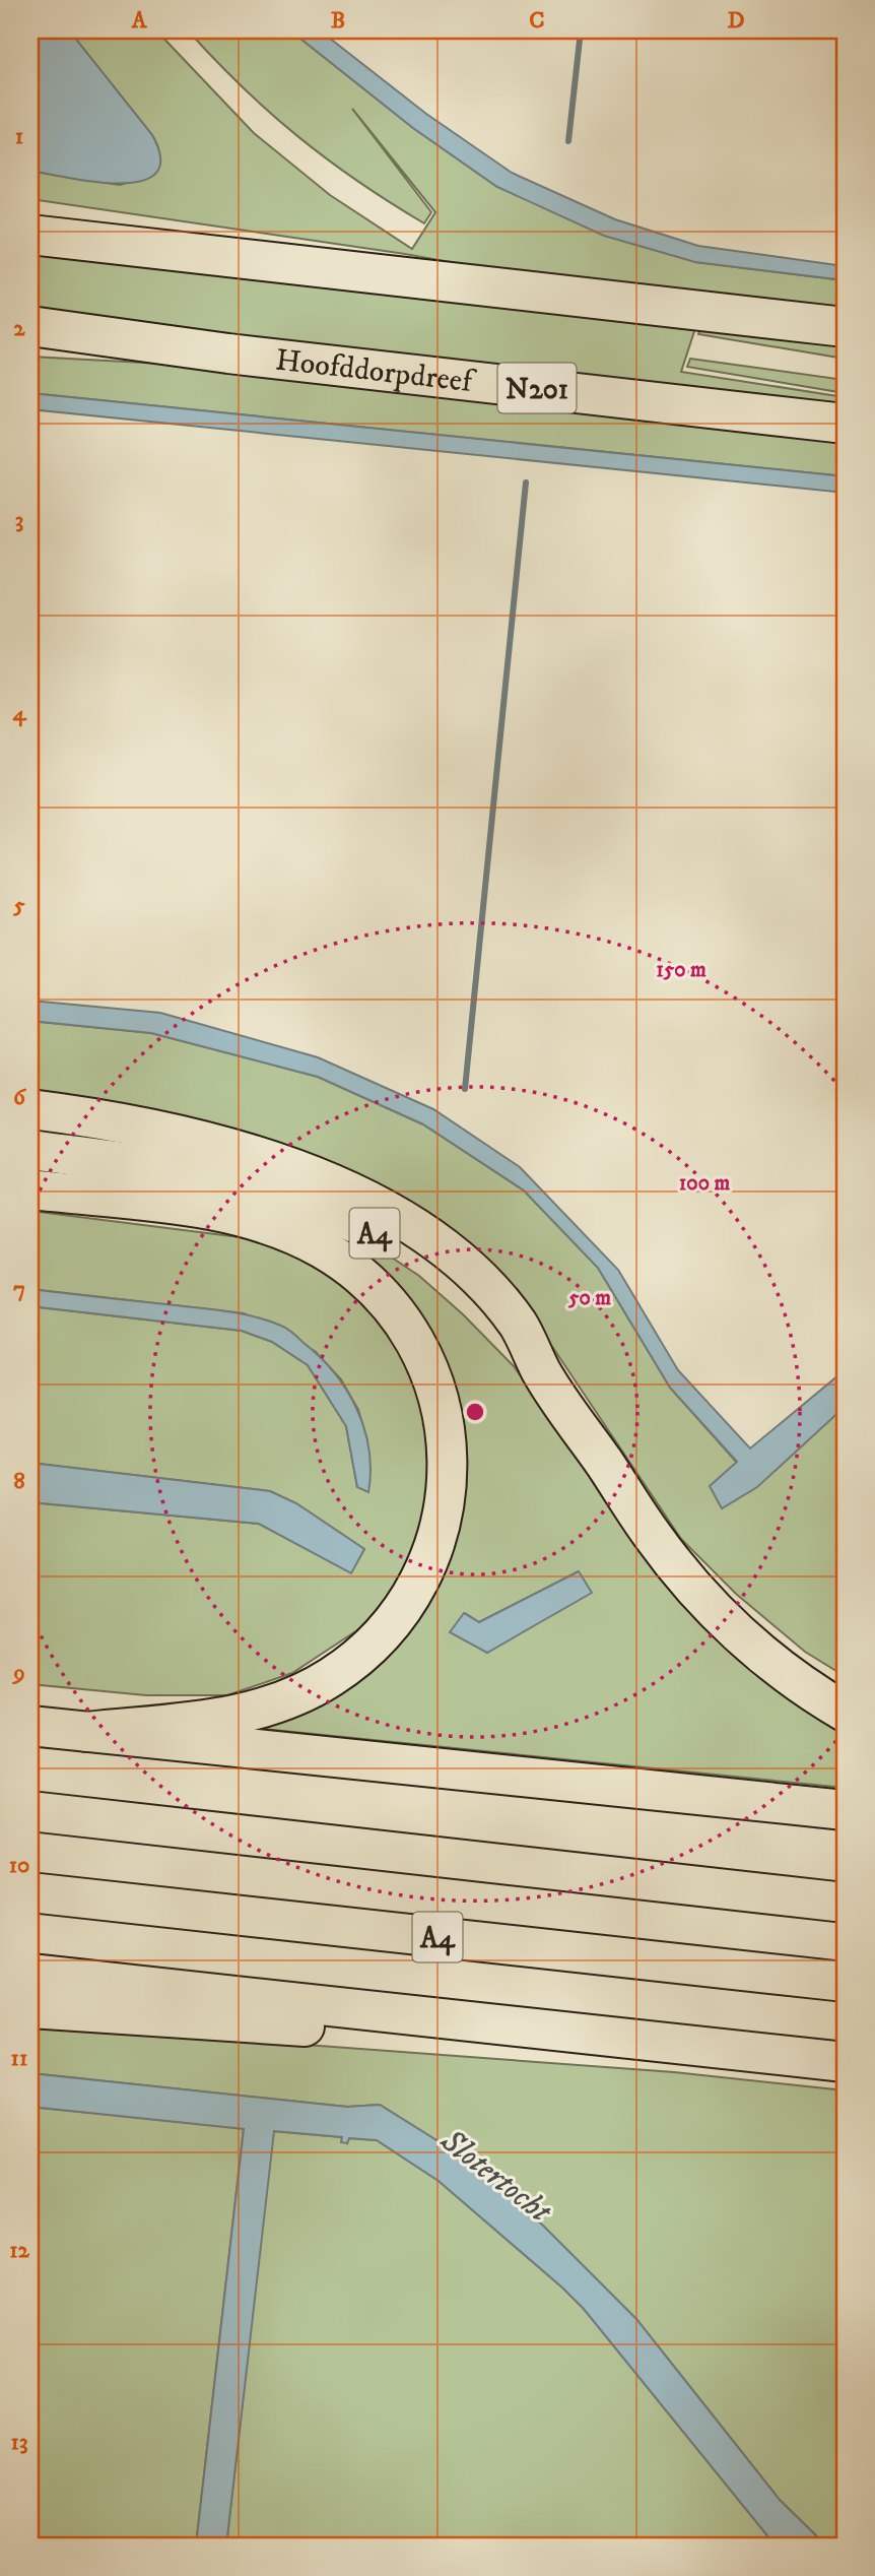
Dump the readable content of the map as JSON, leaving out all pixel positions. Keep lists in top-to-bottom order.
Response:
{
  "streets": {
    "highway": ["Hoofddorpdreef", "N201", "A4"]
  },
  "water": ["Slotertocht"],
  "grid": {
    "columns": [
      "A",
      "B",
      "C",
      "D"
    ],
    "rows": [
      "1",
      "2",
      "3",
      "4",
      "5",
      "6",
      "7",
      "8",
      "9",
      "10",
      "11",
      "12",
      "13"
    ]
  },
  "rings": ["150 m", "100 m", "50 m"]
}
